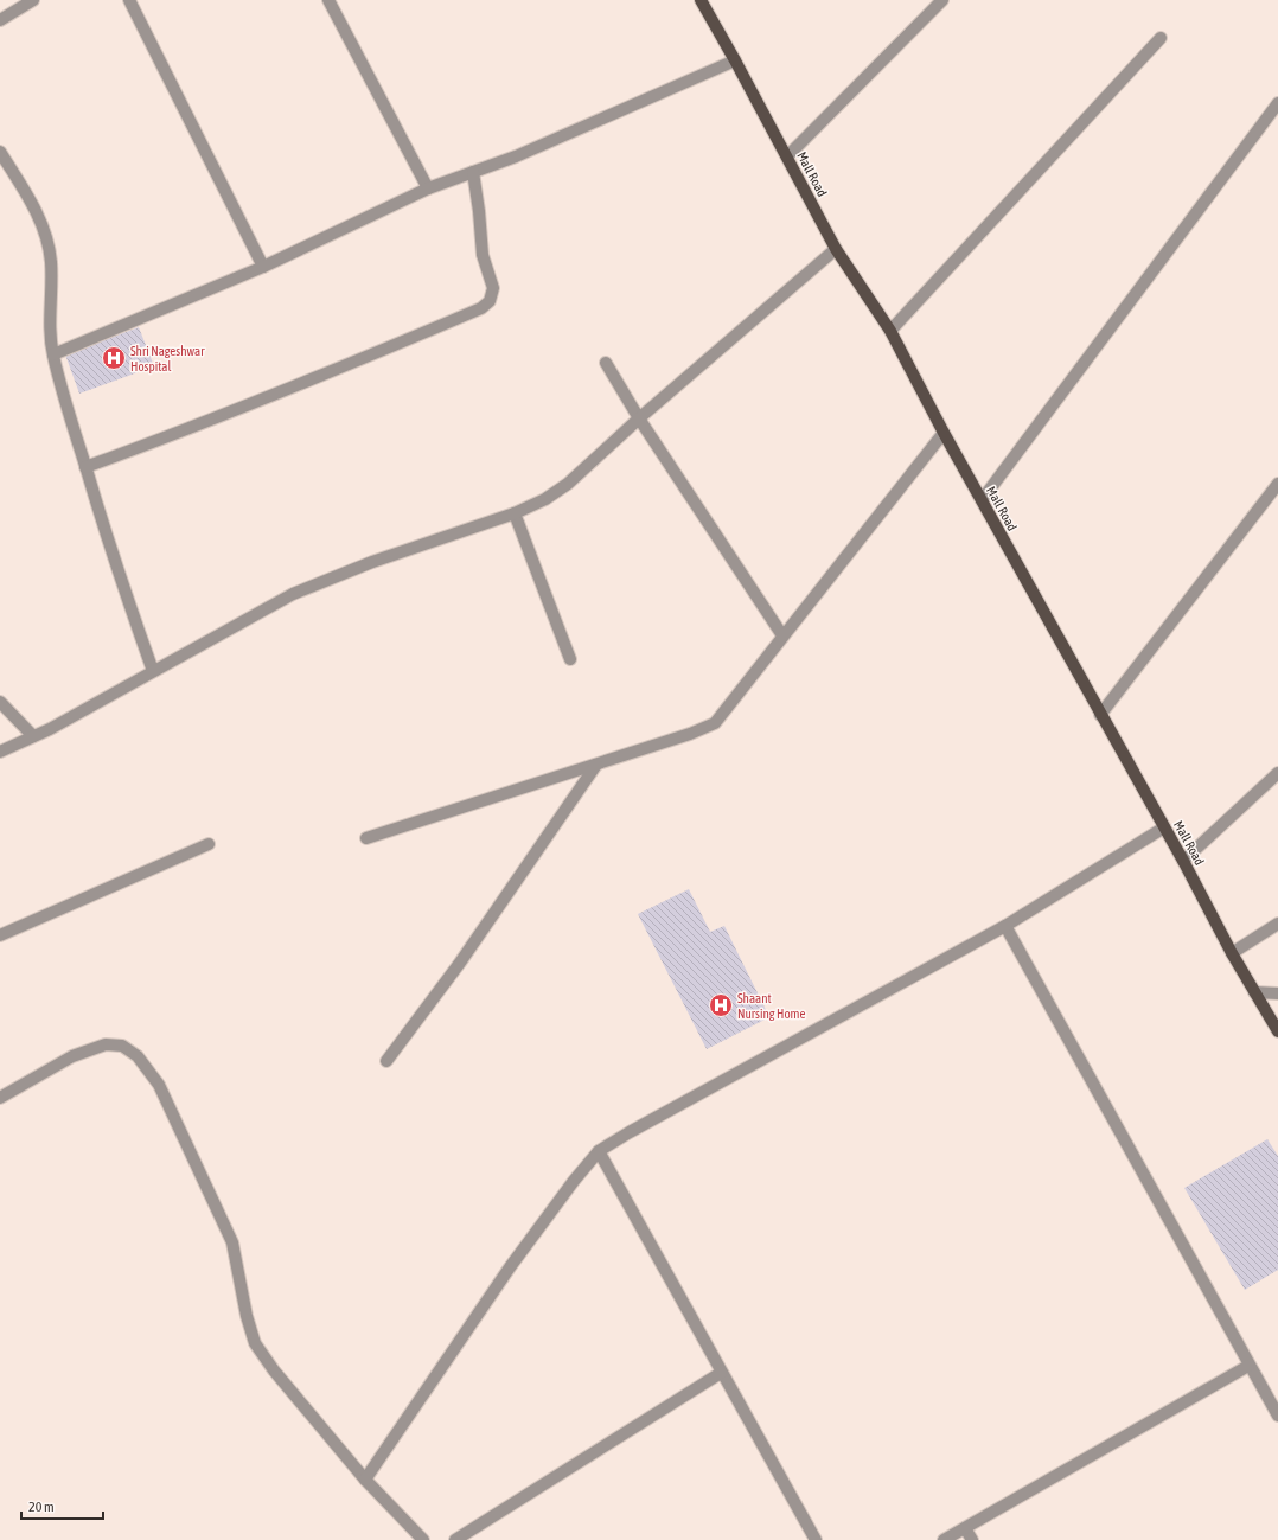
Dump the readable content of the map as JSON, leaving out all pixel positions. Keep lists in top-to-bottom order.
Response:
{
  "streets": {
    "main road": ["Mall Road"]
  },
  "places": {
    "hospital": ["Shri Nageshwar Hospital", "Shaant Nursing Home"]
  },
  "scale_bar": "20 m"
}
